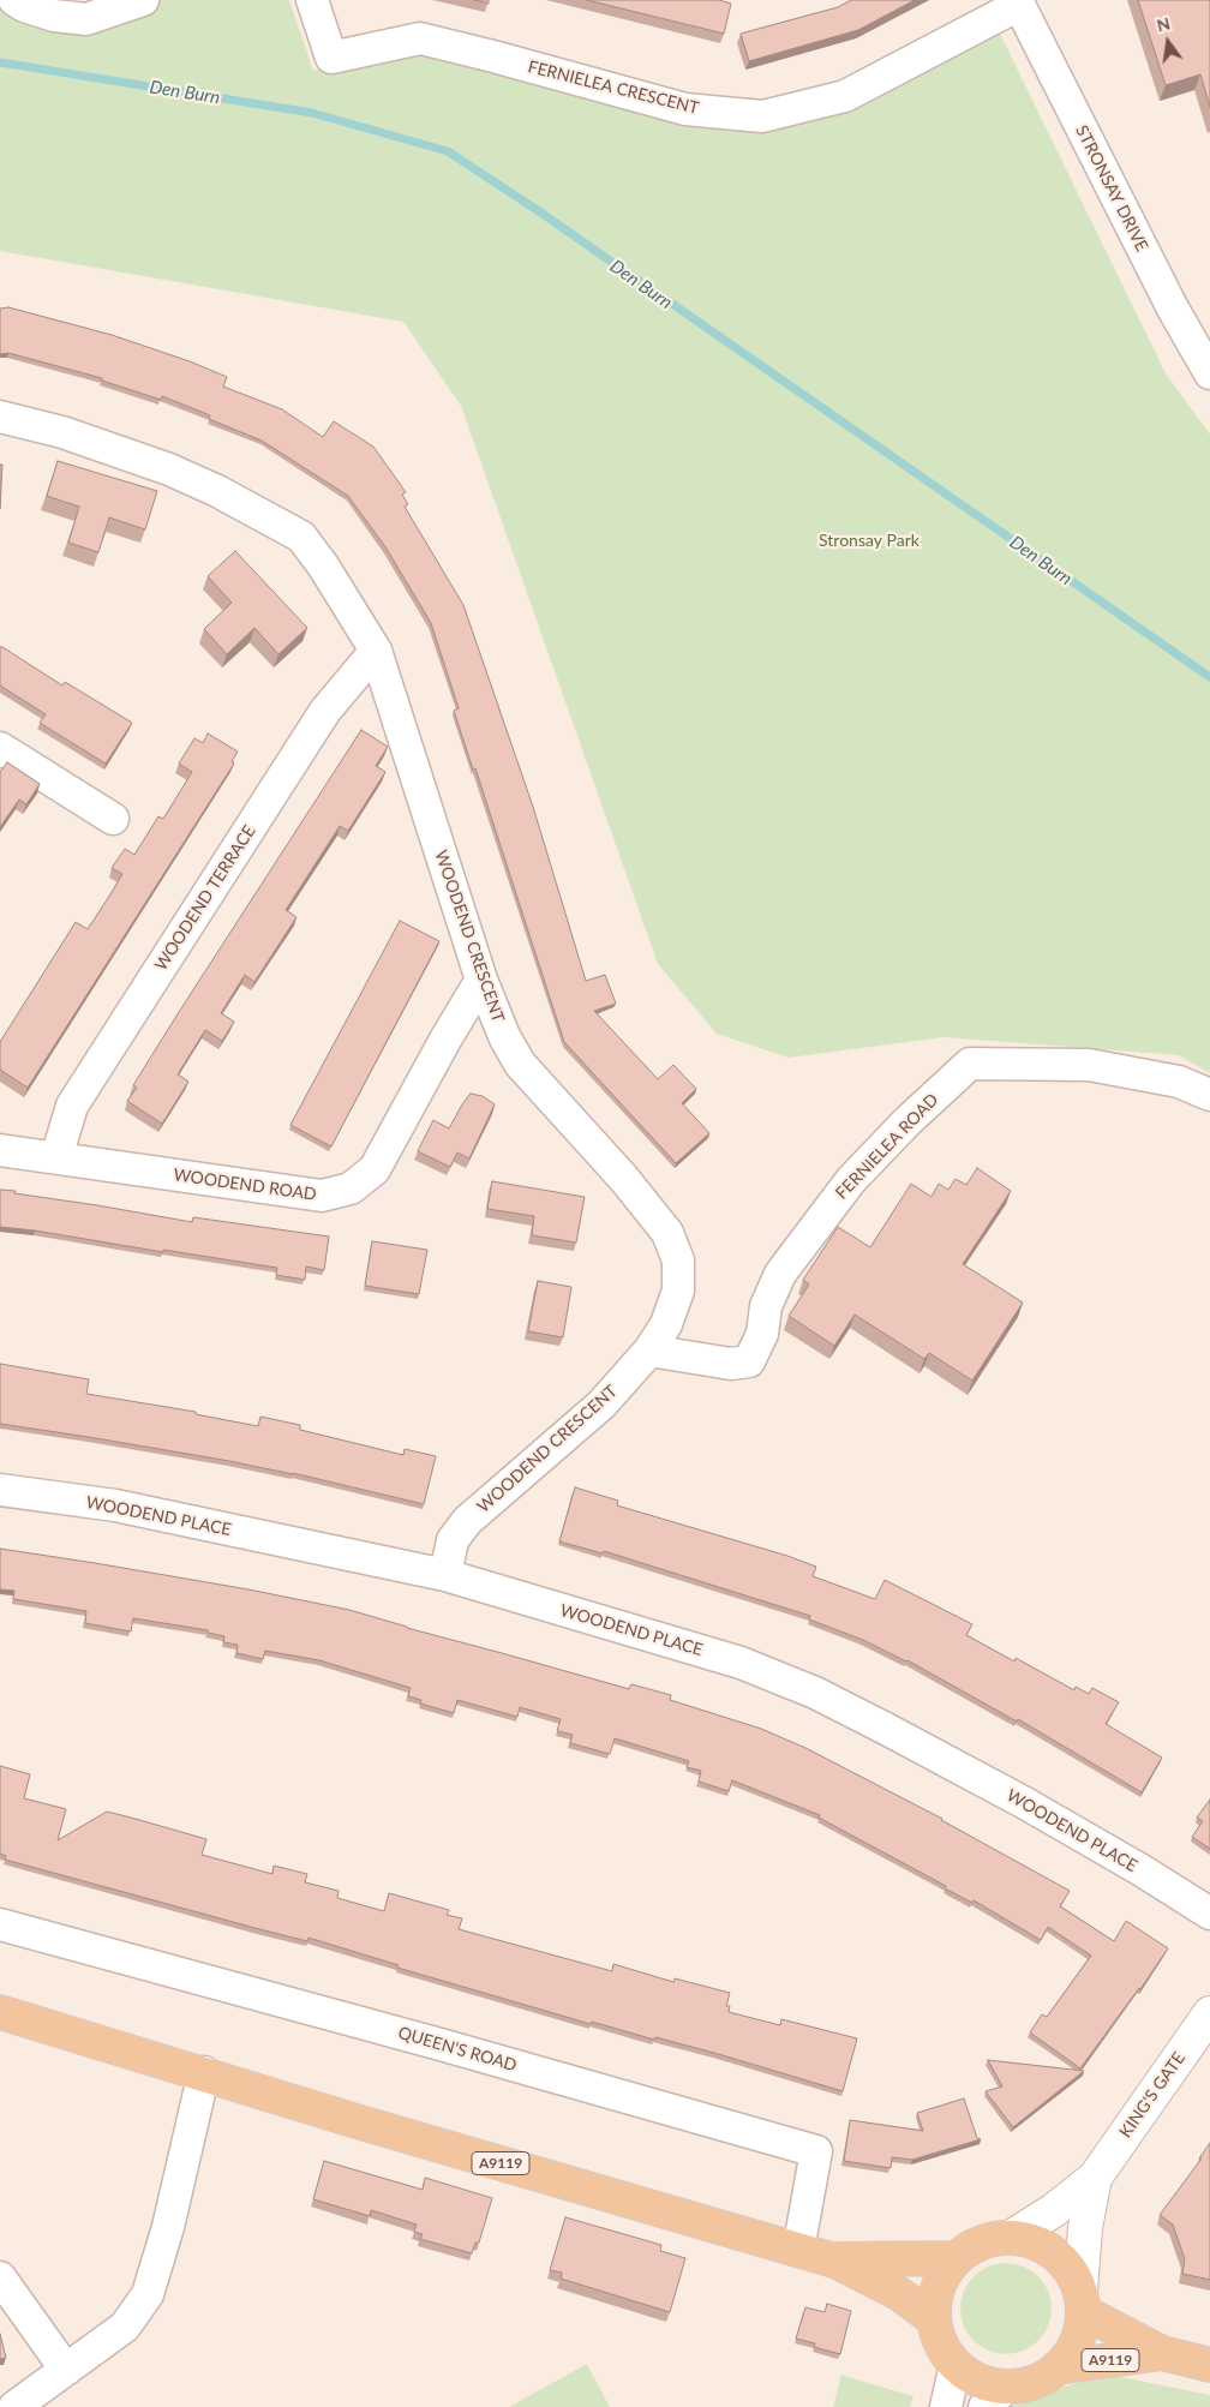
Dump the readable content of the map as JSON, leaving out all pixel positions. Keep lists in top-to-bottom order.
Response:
{
  "streets": {
    "main road": ["A9119"],
    "street": [
      "FERNIELEA CRESCENT",
      "STRONSAY DRIVE",
      "WOODEND TERRACE",
      "WOODEND CRESCENT",
      "FERNIELEA ROAD",
      "WOODEND ROAD",
      "WOODEND PLACE",
      "QUEEN'S ROAD",
      "KING'S GATE"
    ]
  },
  "crossings": [
    ["FERNIELEA CRESCENT", "STRONSAY DRIVE"],
    ["WOODEND TERRACE", "WOODEND CRESCENT"],
    ["WOODEND TERRACE", "WOODEND ROAD"],
    ["WOODEND CRESCENT", "FERNIELEA ROAD"],
    ["WOODEND CRESCENT", "WOODEND ROAD"],
    ["WOODEND CRESCENT", "WOODEND PLACE"],
    ["QUEEN'S ROAD", "A9119"],
    ["KING'S GATE", "A9119"]
  ],
  "water": ["Den Burn"],
  "parks": ["Stronsay Park"],
  "north": "top"
}
